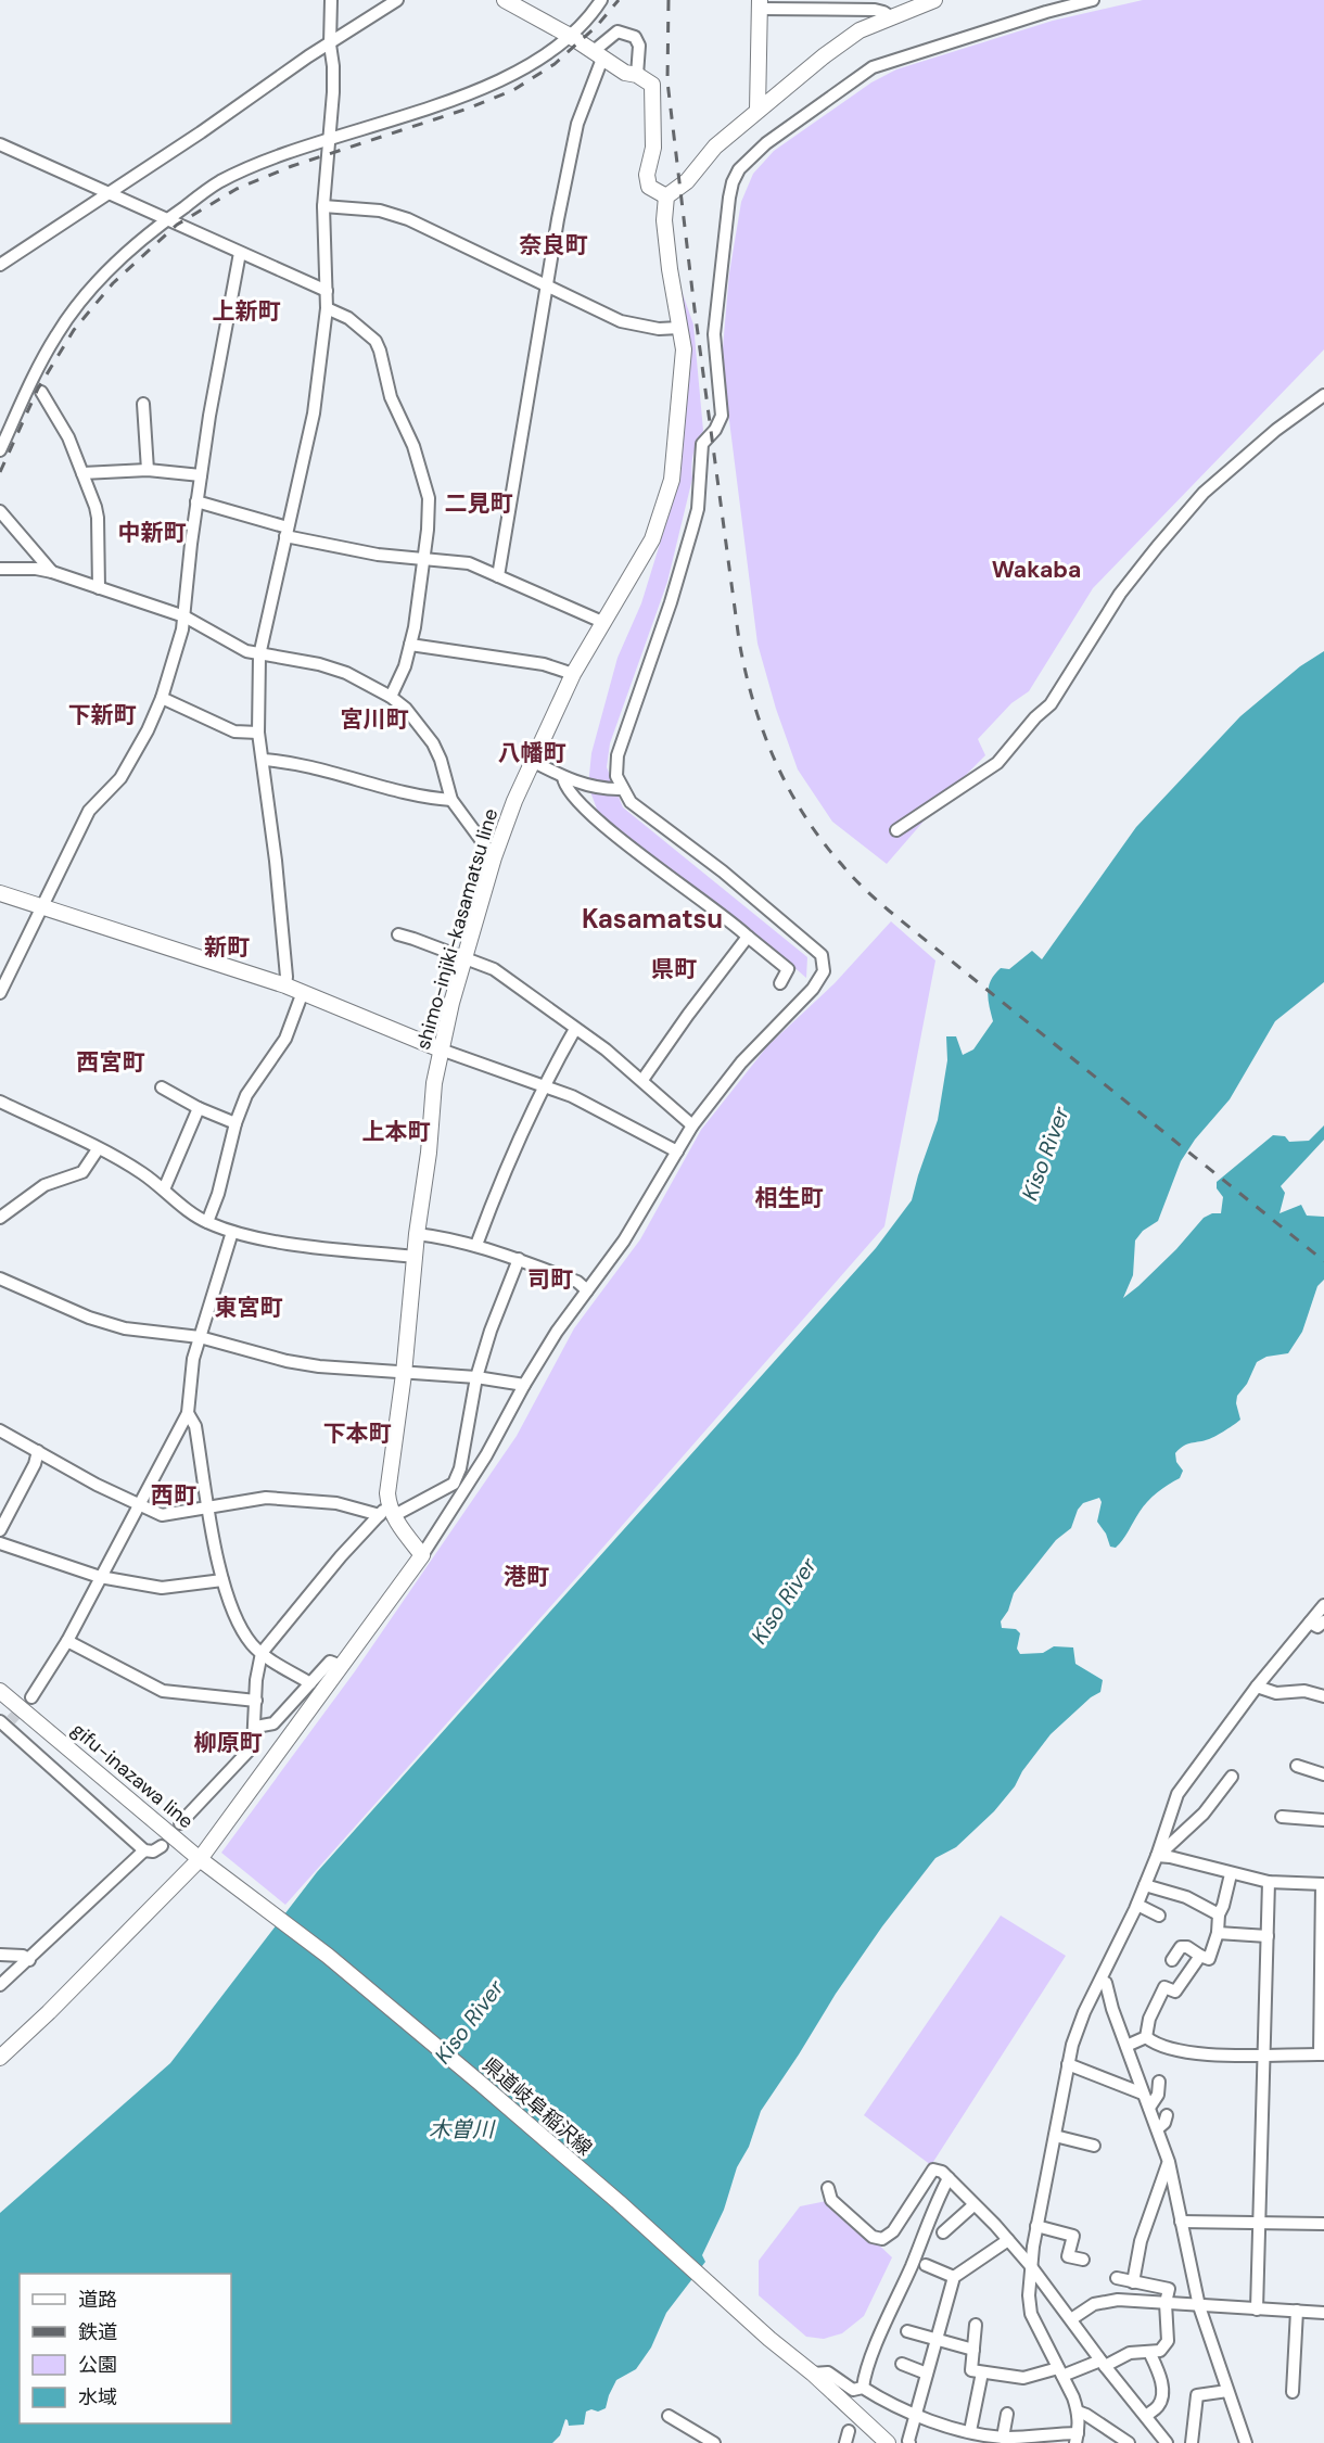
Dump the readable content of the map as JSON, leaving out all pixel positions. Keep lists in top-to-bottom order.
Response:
{
  "streets": {
    "main road": ["shimo-injiki-kasamatsu line", "gifu-inazawa line", "県道岐阜稲沢線"]
  },
  "crossings": [
    ["gifu-inazawa line", "県道岐阜稲沢線"]
  ],
  "districts": [
    "奈良町",
    "上新町",
    "二見町",
    "中新町",
    "Wakaba",
    "下新町",
    "宮川町",
    "八幡町",
    "Kasamatsu",
    "新町",
    "県町",
    "西宮町",
    "上本町",
    "相生町",
    "司町",
    "東宮町",
    "下本町",
    "西町",
    "港町",
    "柳原町"
  ],
  "water": ["Kiso River", "木曽川"],
  "legend": [
    "道路",
    "鉄道",
    "公園",
    "水域"
  ]
}
